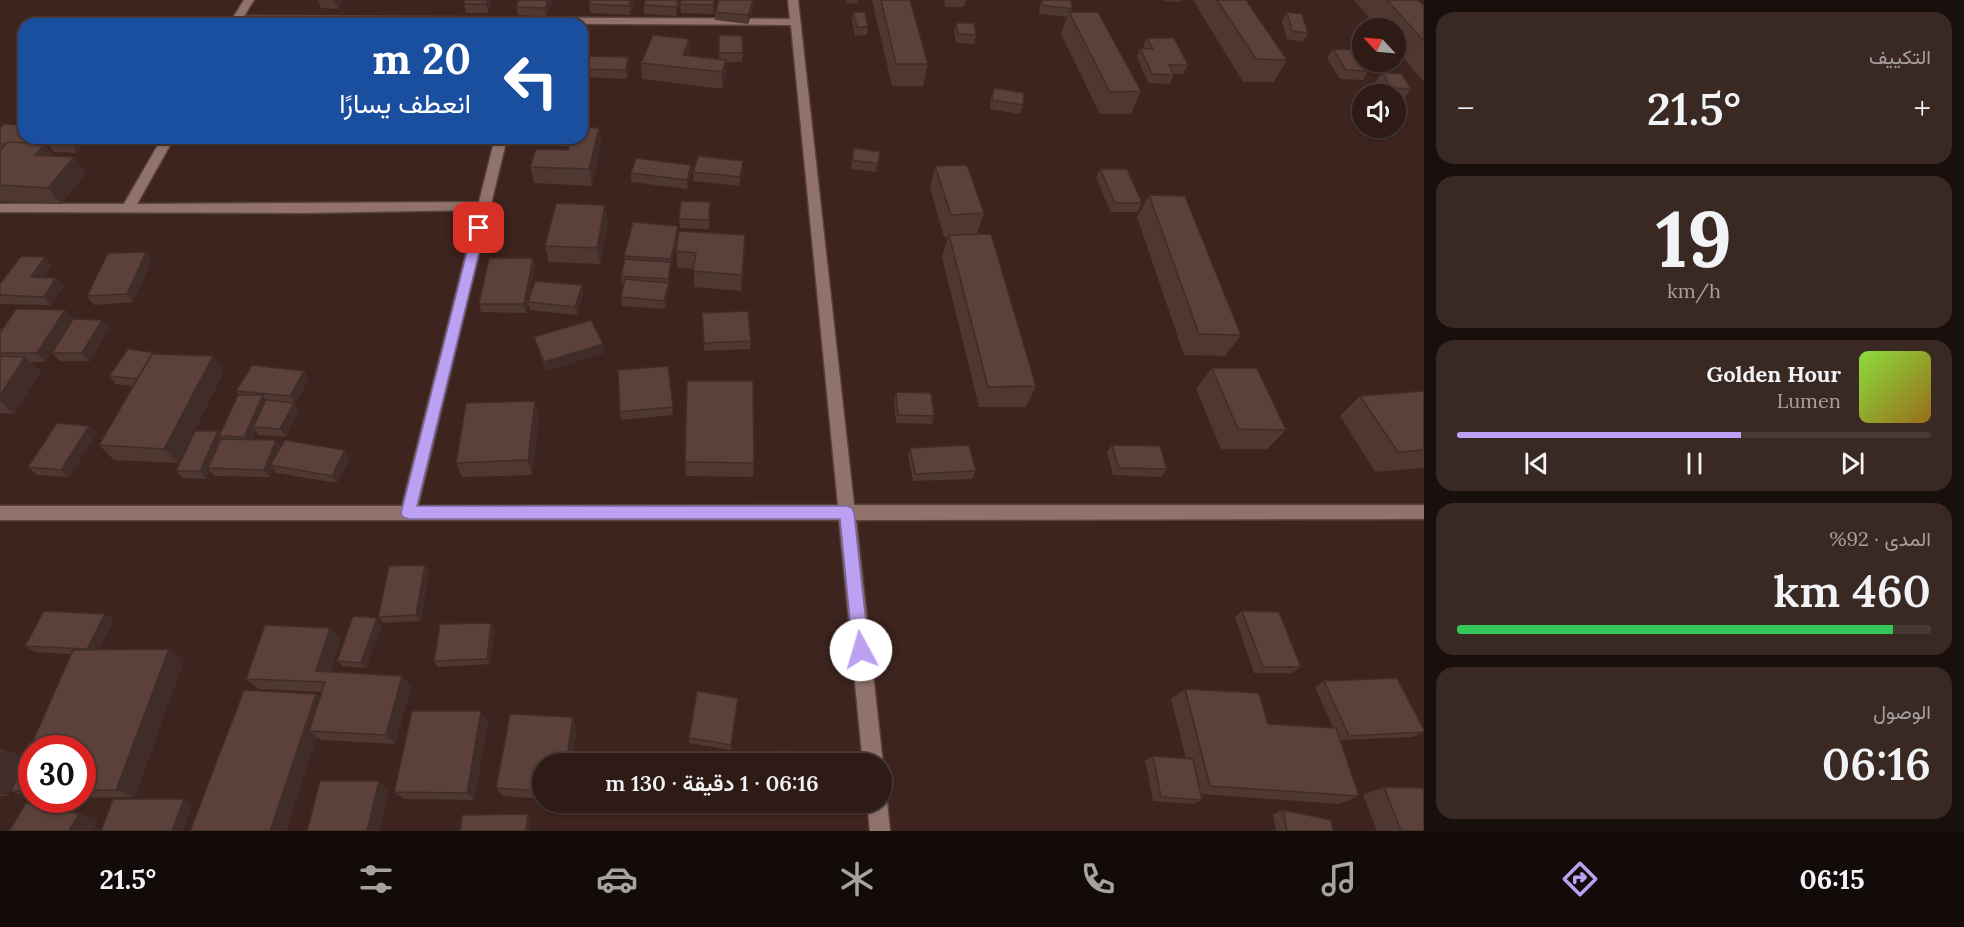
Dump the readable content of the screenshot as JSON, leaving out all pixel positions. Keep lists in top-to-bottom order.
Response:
{
  "north": "top left",
  "page": {
    "tile": [
      "التكييف",
      ["19", "km/h"],
      ["المدى · 92%", "460 km"],
      ["الوصول", "06:16"]
    ],
    "turn": ["20 m", "انعطف يسارًا"],
    "heat": ["−", "21.5°", "+"],
    "song": ["Golden Hour", "Lumen"],
    "limit": "30",
    "trip": "06:16 · 1 دقيقة · 130 m",
    "tabs": ["06:15", "21.5°"]
  }
}
